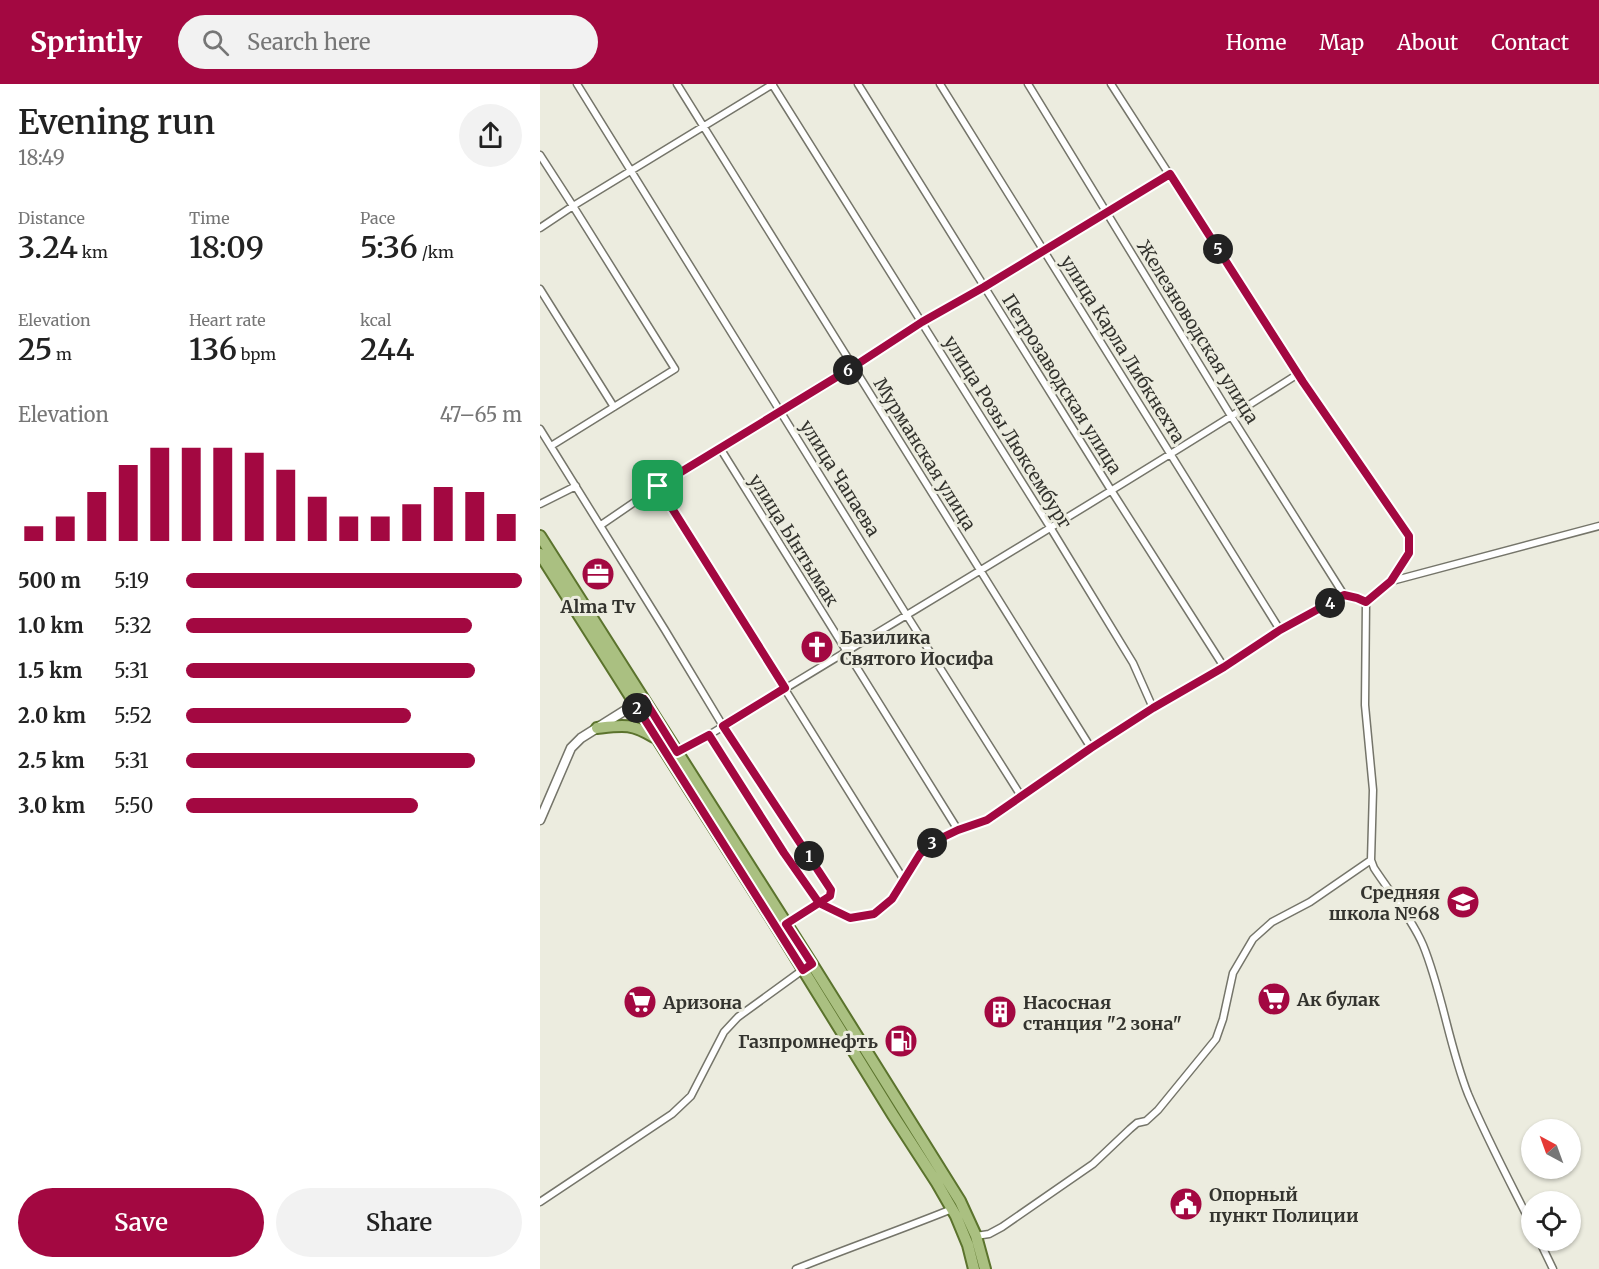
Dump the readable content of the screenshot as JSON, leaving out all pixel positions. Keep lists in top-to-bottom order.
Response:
{
  "streets": {
    "street": [
      "Железноводская улица",
      "улица Карла Либкнехта",
      "Петрозаводская улица",
      "улица Розы Люксембург",
      "Мурманская улица",
      "улица Чапаева",
      "улица Ынтымак"
    ]
  },
  "places": {
    "office": ["Alma Tv"],
    "church": ["Базилика Святого Иосифа"],
    "school or university": ["Средняя школа №68"],
    "supermarket": ["Ак булак", "Аризона"],
    "building": ["Насосная станция \"2 зона\""],
    "fuel station": ["Газпромнефть"],
    "public building": ["Опорный пункт Полиции"]
  },
  "north": "top left",
  "page": {
    "header": "Sprintly",
    "search": "Search here",
    "nav": [
      "Home",
      "Map",
      "About",
      "Contact"
    ],
    "heading": ["Evening run", "18:49"],
    "stats": [
      ["Distance", "3.24 km"],
      ["Time", "18:09"],
      ["Pace", "5:36 /km"],
      ["Elevation", "25 m"],
      ["Heart rate", "136 bpm"],
      ["kcal", "244"]
    ],
    "pins": [
      "5",
      "6",
      "4",
      "2",
      "3",
      "1"
    ],
    "chart": ["Elevation", "47–65 m"],
    "list": [
      {
        "name": "500 m",
        "note": "5:19"
      },
      {
        "name": "1.0 km",
        "note": "5:32"
      },
      {
        "name": "1.5 km",
        "note": "5:31"
      },
      {
        "name": "2.0 km",
        "note": "5:52"
      },
      {
        "name": "2.5 km",
        "note": "5:31"
      },
      {
        "name": "3.0 km",
        "note": "5:50"
      }
    ],
    "buttons": ["Save", "Share"]
  }
}
